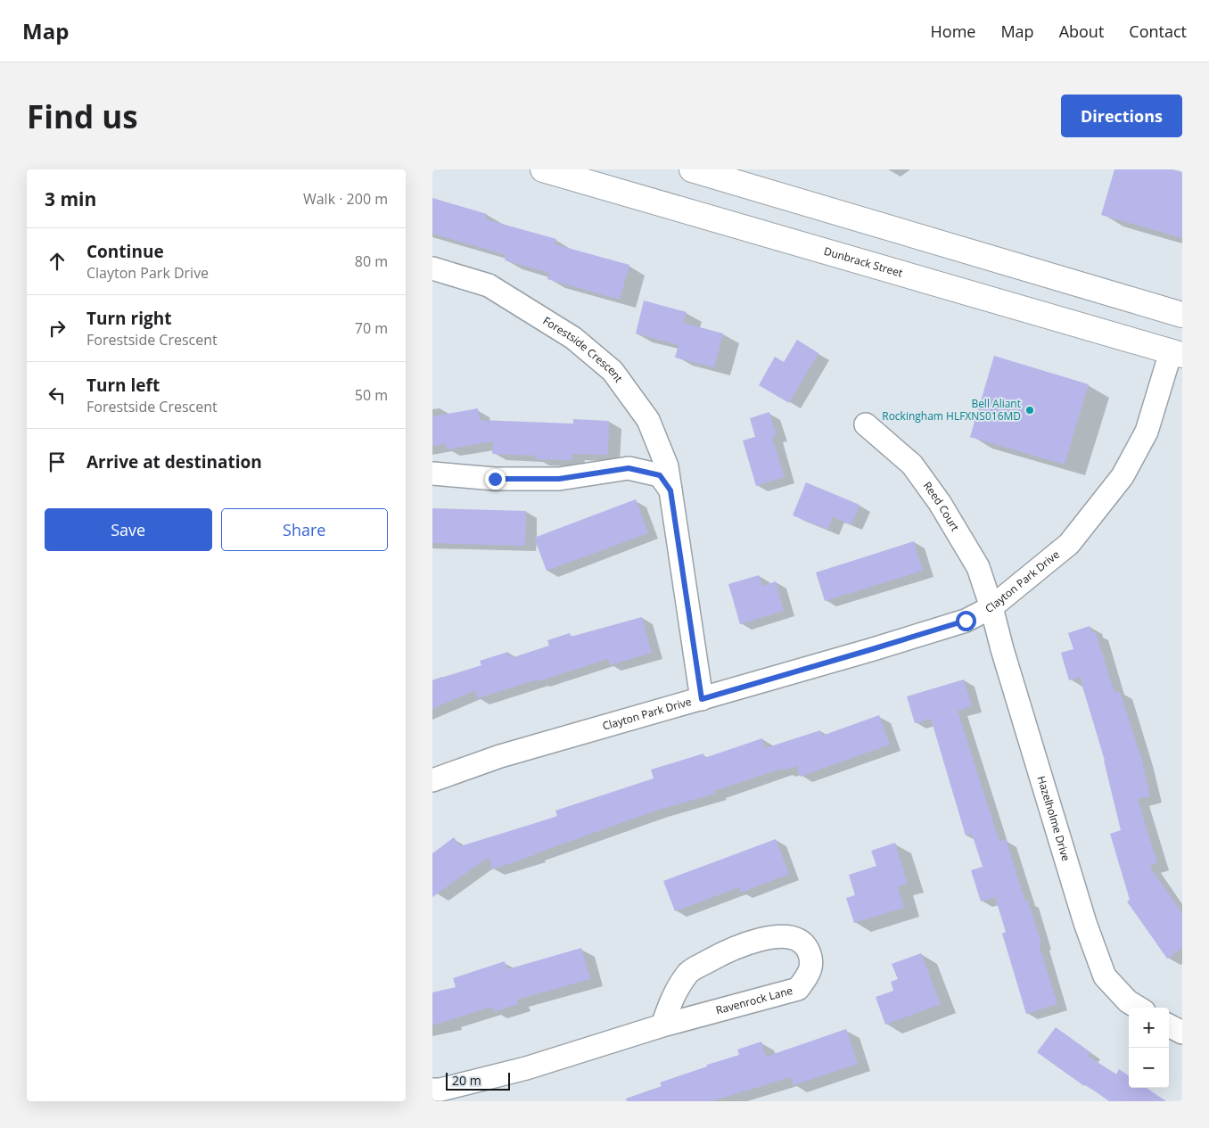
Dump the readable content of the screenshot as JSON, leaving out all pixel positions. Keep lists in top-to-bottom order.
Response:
{
  "streets": {
    "main road": ["Dunbrack Street"],
    "street": [
      "Forestside Crescent",
      "Reed Court",
      "Clayton Park Drive",
      "Hazelholme Drive",
      "Ravenrock Lane"
    ]
  },
  "crossings": [
    ["Dunbrack Street", "Clayton Park Drive"],
    ["Forestside Crescent", "Clayton Park Drive"],
    ["Reed Court", "Clayton Park Drive"],
    ["Reed Court", "Hazelholme Drive"],
    ["Clayton Park Drive", "Hazelholme Drive"]
  ],
  "places": ["Bell Aliant Rockingham HLFXNS016MD"],
  "scale_bar": "20 m",
  "page": {
    "header": "Map",
    "nav": [
      "Home",
      "Map",
      "About",
      "Contact"
    ],
    "buttons": [
      "Directions",
      ["Save", "Share"]
    ],
    "title": "Find us",
    "heading": ["3 min", "Walk · 200 m"],
    "list": [
      ["Continue", "Clayton Park Drive", "80 m"],
      ["Turn right", "Forestside Crescent", "70 m"],
      ["Turn left", "Forestside Crescent", "50 m"],
      "Arrive at destination"
    ],
    "map_buttons": ["+", "−"],
    "scale": "20 m"
  }
}
